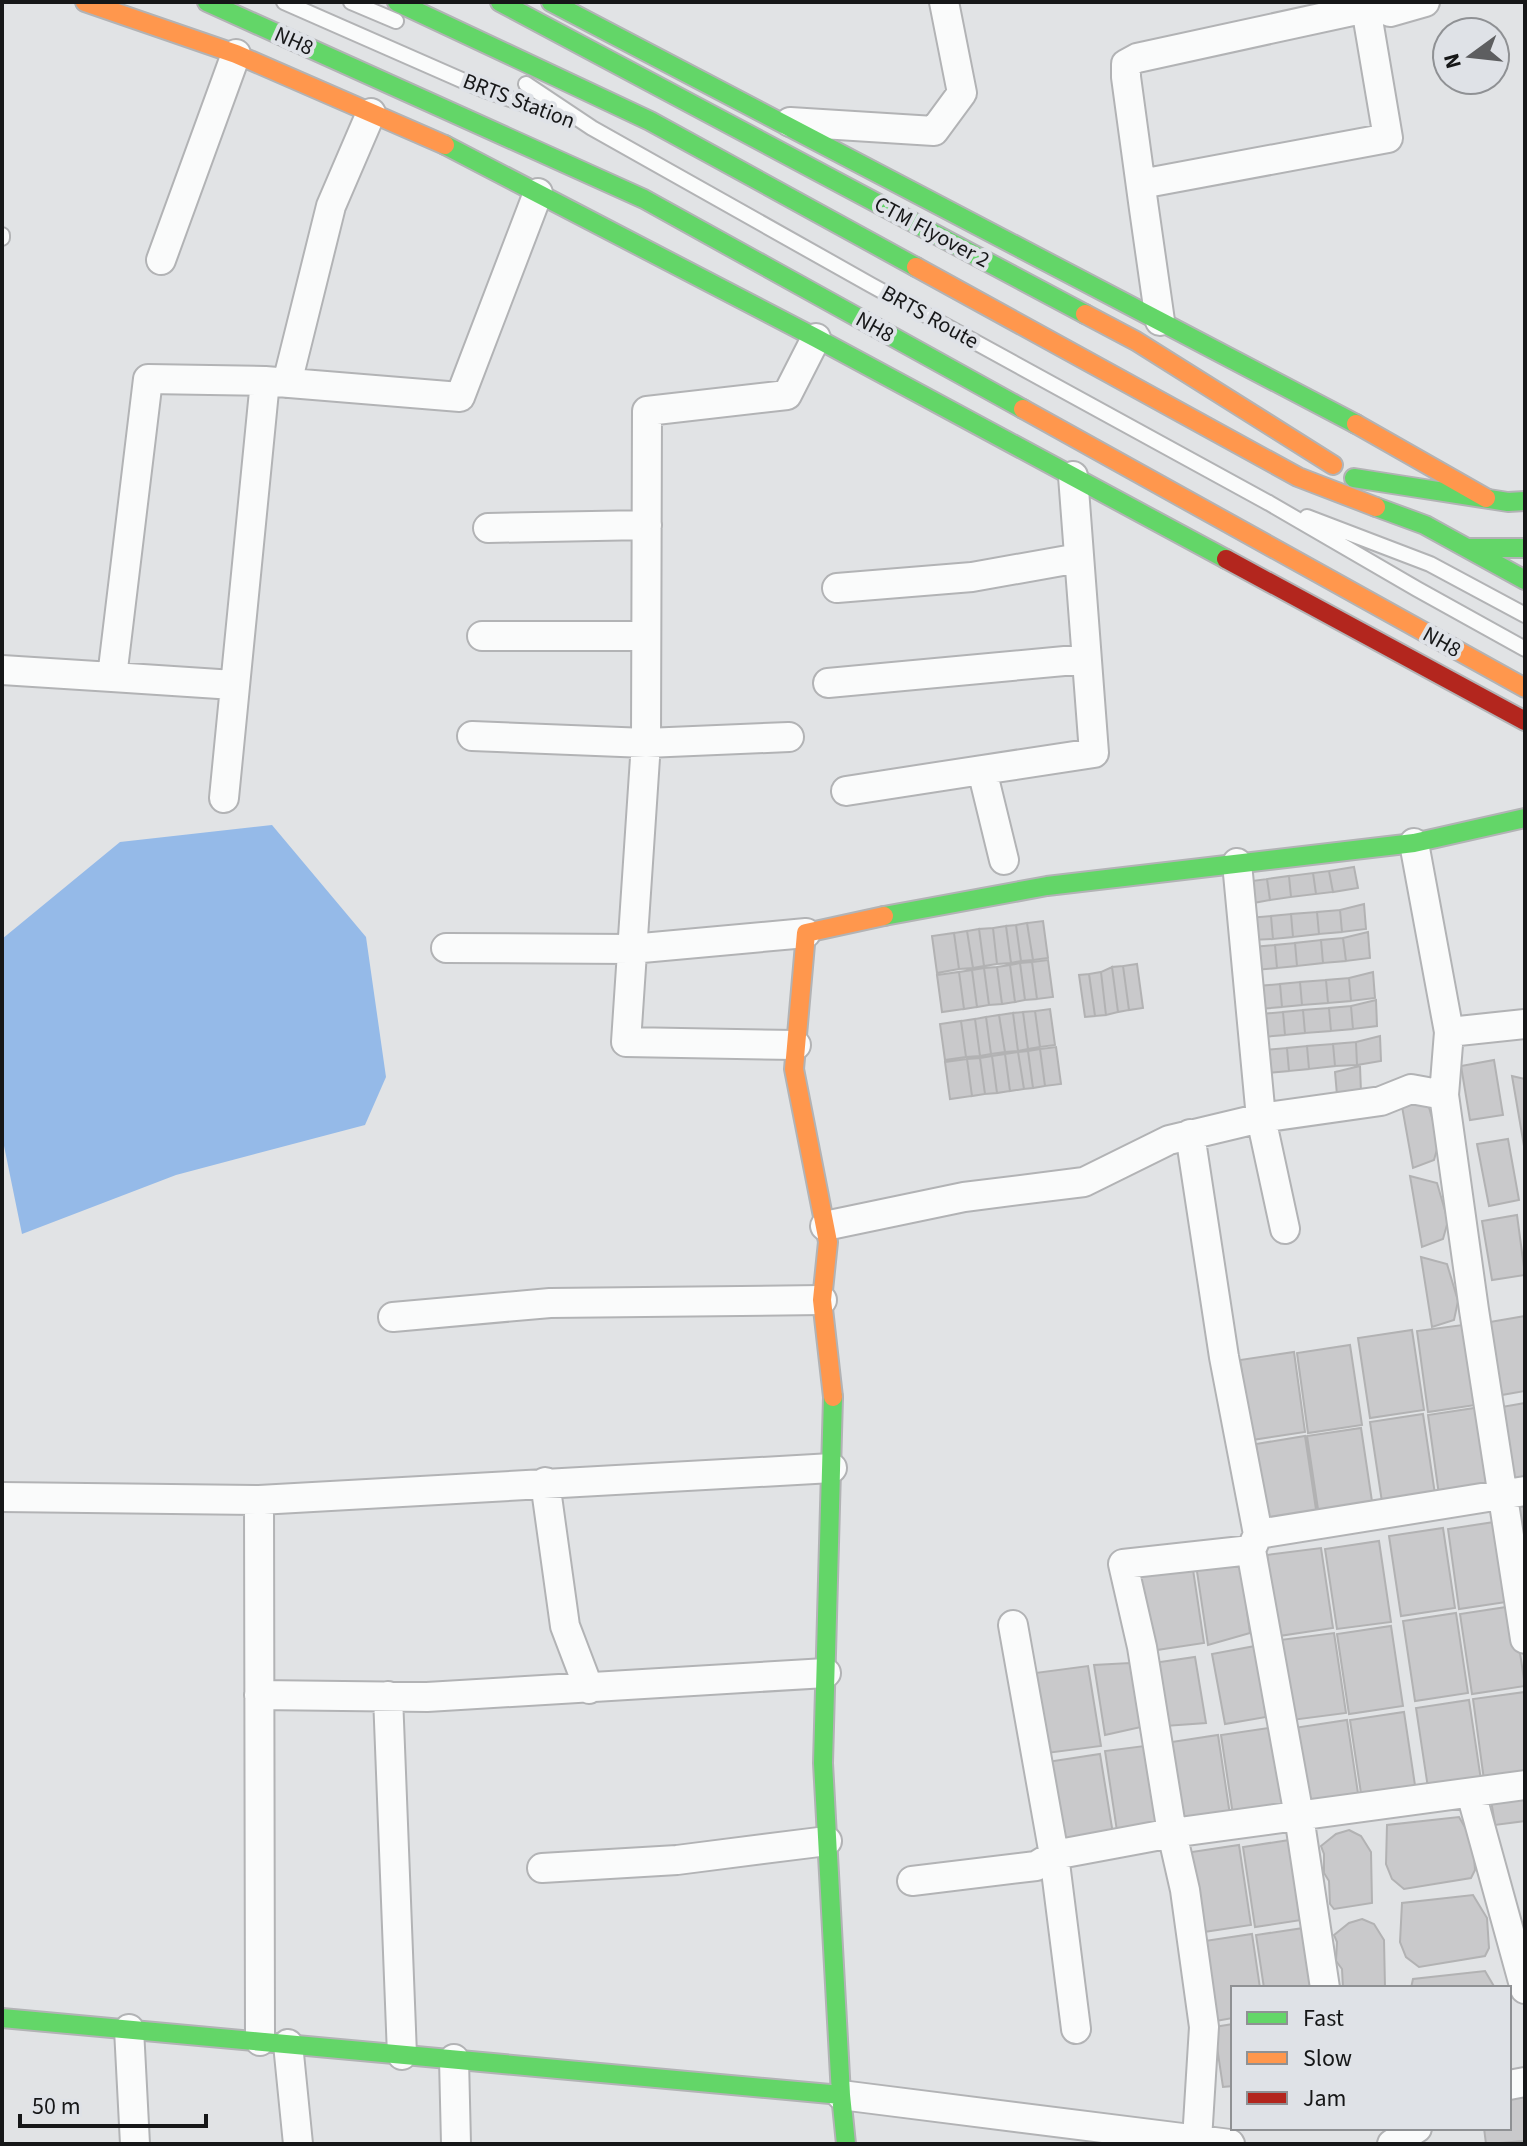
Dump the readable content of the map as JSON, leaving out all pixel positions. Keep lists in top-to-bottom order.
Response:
{
  "streets": {
    "main road": ["NH8", "CTM Flyover 2"],
    "lane": ["BRTS Station", "BRTS Route"]
  },
  "crossings": [
    ["BRTS Station", "BRTS Route"]
  ],
  "legend": ["Fast", "Slow", "Jam"],
  "scale_bar": "50 m",
  "north": "left"
}
